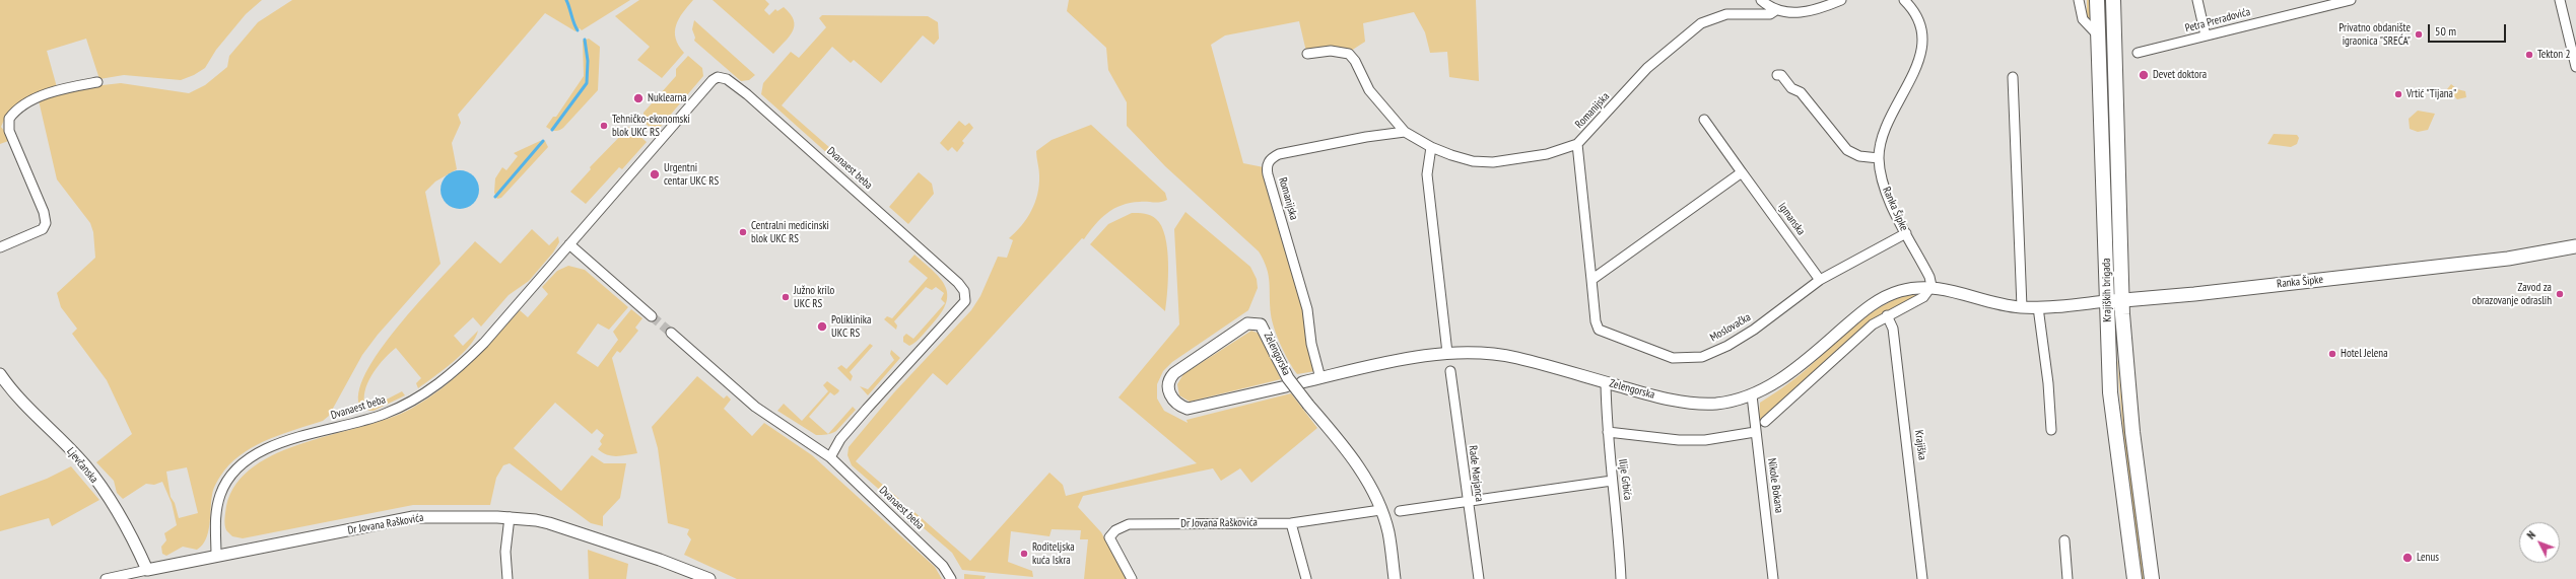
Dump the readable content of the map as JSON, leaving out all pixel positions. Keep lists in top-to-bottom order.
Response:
{
  "streets": {
    "main road": ["Ranka Šipke", "Krajiških brigada"],
    "street": [
      "Petra Preradovića",
      "Romanijska",
      "Dvanaest beba",
      "Igmanska",
      "Moslovačka",
      "Zelengorska",
      "Krajiška",
      "Ljevčanska",
      "Rade Marjanca",
      "Ilije Grbića",
      "Nikole Bokana",
      "Dr Jovana Raškovića"
    ]
  },
  "crossings": [
    ["Romanijska", "Zelengorska"],
    ["Dvanaest beba", "Dr Jovana Raškovića"],
    ["Ranka Šipke", "Krajiških brigada"],
    ["Ranka Šipke", "Moslovačka"],
    ["Ranka Šipke", "Zelengorska"],
    ["Igmanska", "Moslovačka"],
    ["Zelengorska", "Ilije Grbića"],
    ["Zelengorska", "Nikole Bokana"],
    ["Zelengorska", "Dr Jovana Raškovića"],
    ["Ljevčanska", "Dr Jovana Raškovića"]
  ],
  "places": [
    "Privatno obdanište igraonica \"SREĆA\"",
    "Tekton 2",
    "Devet doktora",
    "Vrtić \"Tijana\"",
    "Nuklearna",
    "Tehničko-ekonomski blok UKC RS",
    "Urgentni centar UKC RS",
    "Centralni medicinski blok UKC RS",
    "Zavod za obrazovanje odraslih",
    "Južno krilo UKC RS",
    "Poliklinika UKC RS",
    "Hotel Jelena",
    "Roditeljska kuća Iskra",
    "Lenus"
  ],
  "scale_bar": "50 m",
  "north": "top left"
}
